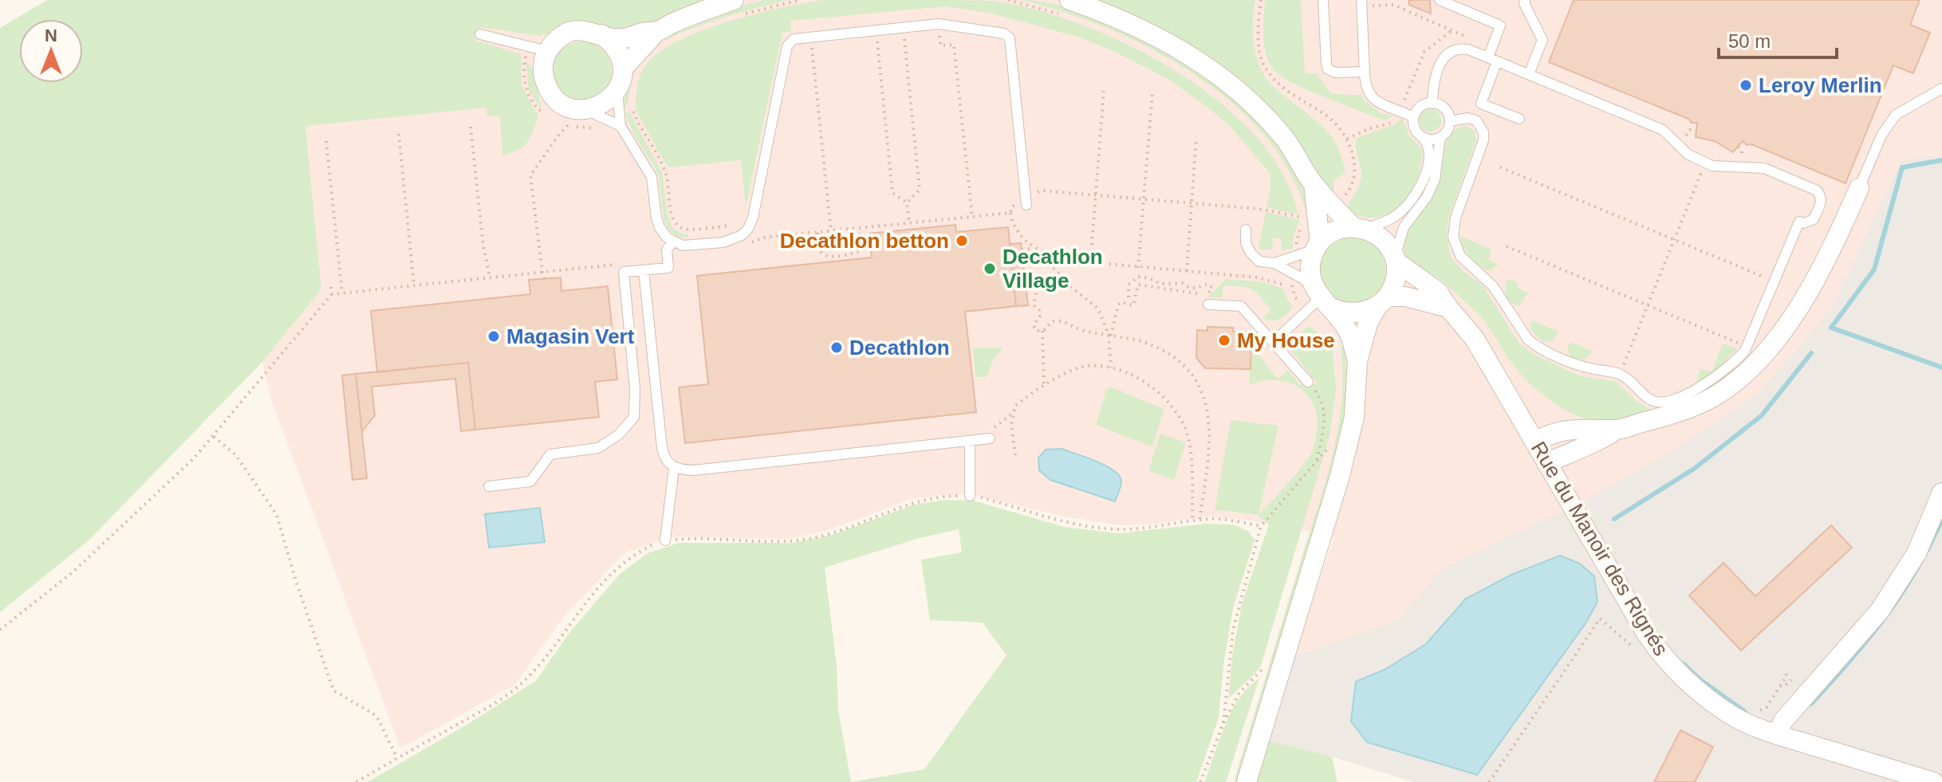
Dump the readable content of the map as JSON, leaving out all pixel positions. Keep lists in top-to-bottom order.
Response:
{
  "streets": {
    "street": ["Rue du Manoir des Rignés"]
  },
  "places": [
    "Leroy Merlin",
    "Decathlon betton",
    "Decathlon Village",
    "Magasin Vert",
    "My House",
    "Decathlon"
  ],
  "scale_bar": "50 m",
  "north": "top"
}
